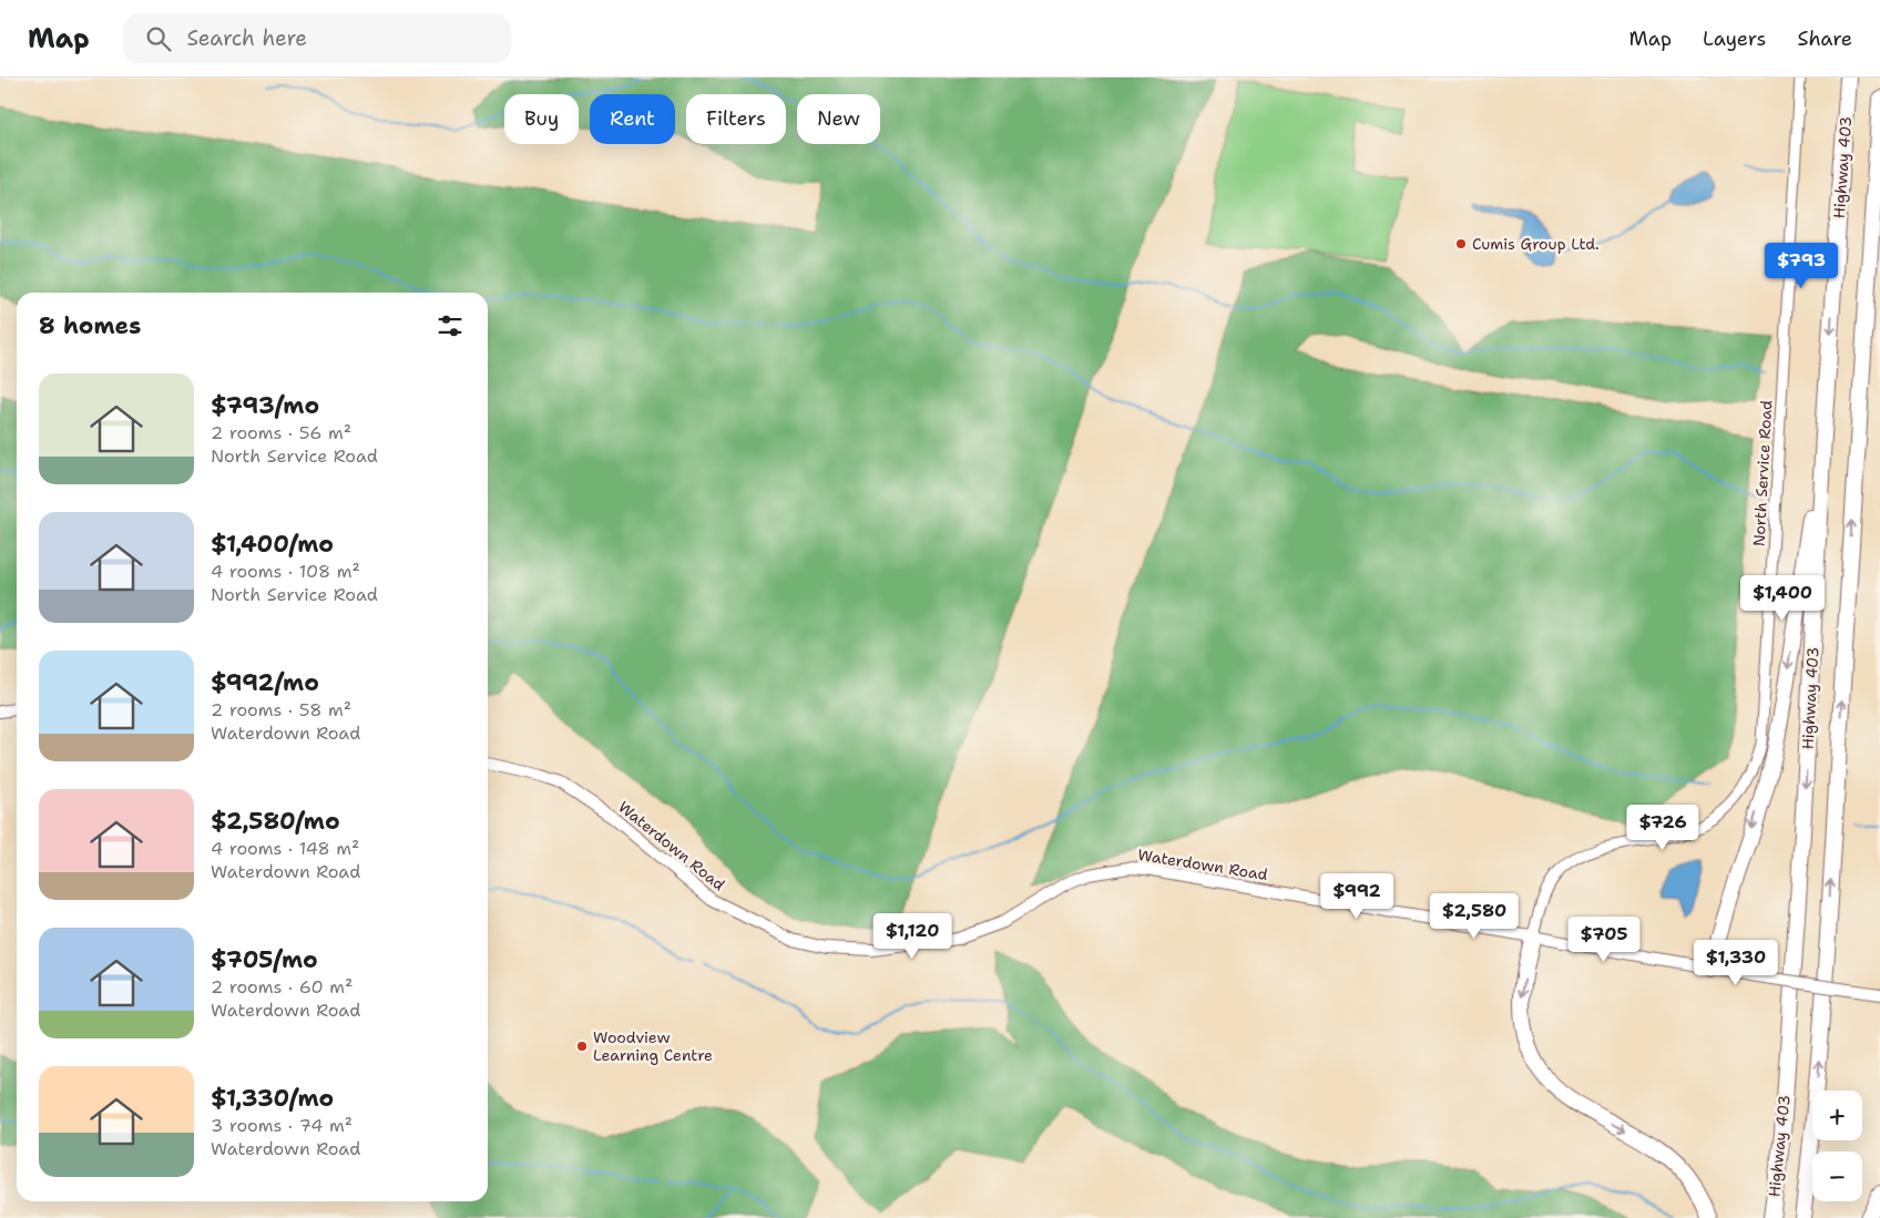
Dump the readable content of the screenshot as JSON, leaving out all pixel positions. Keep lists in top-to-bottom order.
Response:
{
  "streets": {
    "highway": ["Highway 403"],
    "main road": ["Waterdown Road"],
    "street": ["North Service Road"]
  },
  "crossings": [
    ["North Service Road", "Waterdown Road"]
  ],
  "places": ["Cumis Group Ltd.", "Woodview Learning Centre"],
  "page": {
    "header": "Map",
    "search": "Search here",
    "nav": ["Map", "Layers", "Share"],
    "chip": [
      "Buy",
      "Rent",
      "Filters",
      "New"
    ],
    "price": [
      "$793",
      "$1,400",
      "$726",
      "$992",
      "$2,580",
      "$1,120",
      "$705",
      "$1,330"
    ],
    "heading": "8 homes",
    "list": [
      {
        "name": "$793/mo",
        "note": "2 rooms · 56 m² · North Service Road"
      },
      {
        "name": "$1,400/mo",
        "note": "4 rooms · 108 m² · North Service Road"
      },
      {
        "name": "$992/mo",
        "note": "2 rooms · 58 m² · Waterdown Road"
      },
      {
        "name": "$2,580/mo",
        "note": "4 rooms · 148 m² · Waterdown Road"
      },
      {
        "name": "$705/mo",
        "note": "2 rooms · 60 m² · Waterdown Road"
      },
      {
        "name": "$1,330/mo",
        "note": "3 rooms · 74 m² · Waterdown Road"
      }
    ],
    "map_buttons": ["+", "−"]
  }
}
